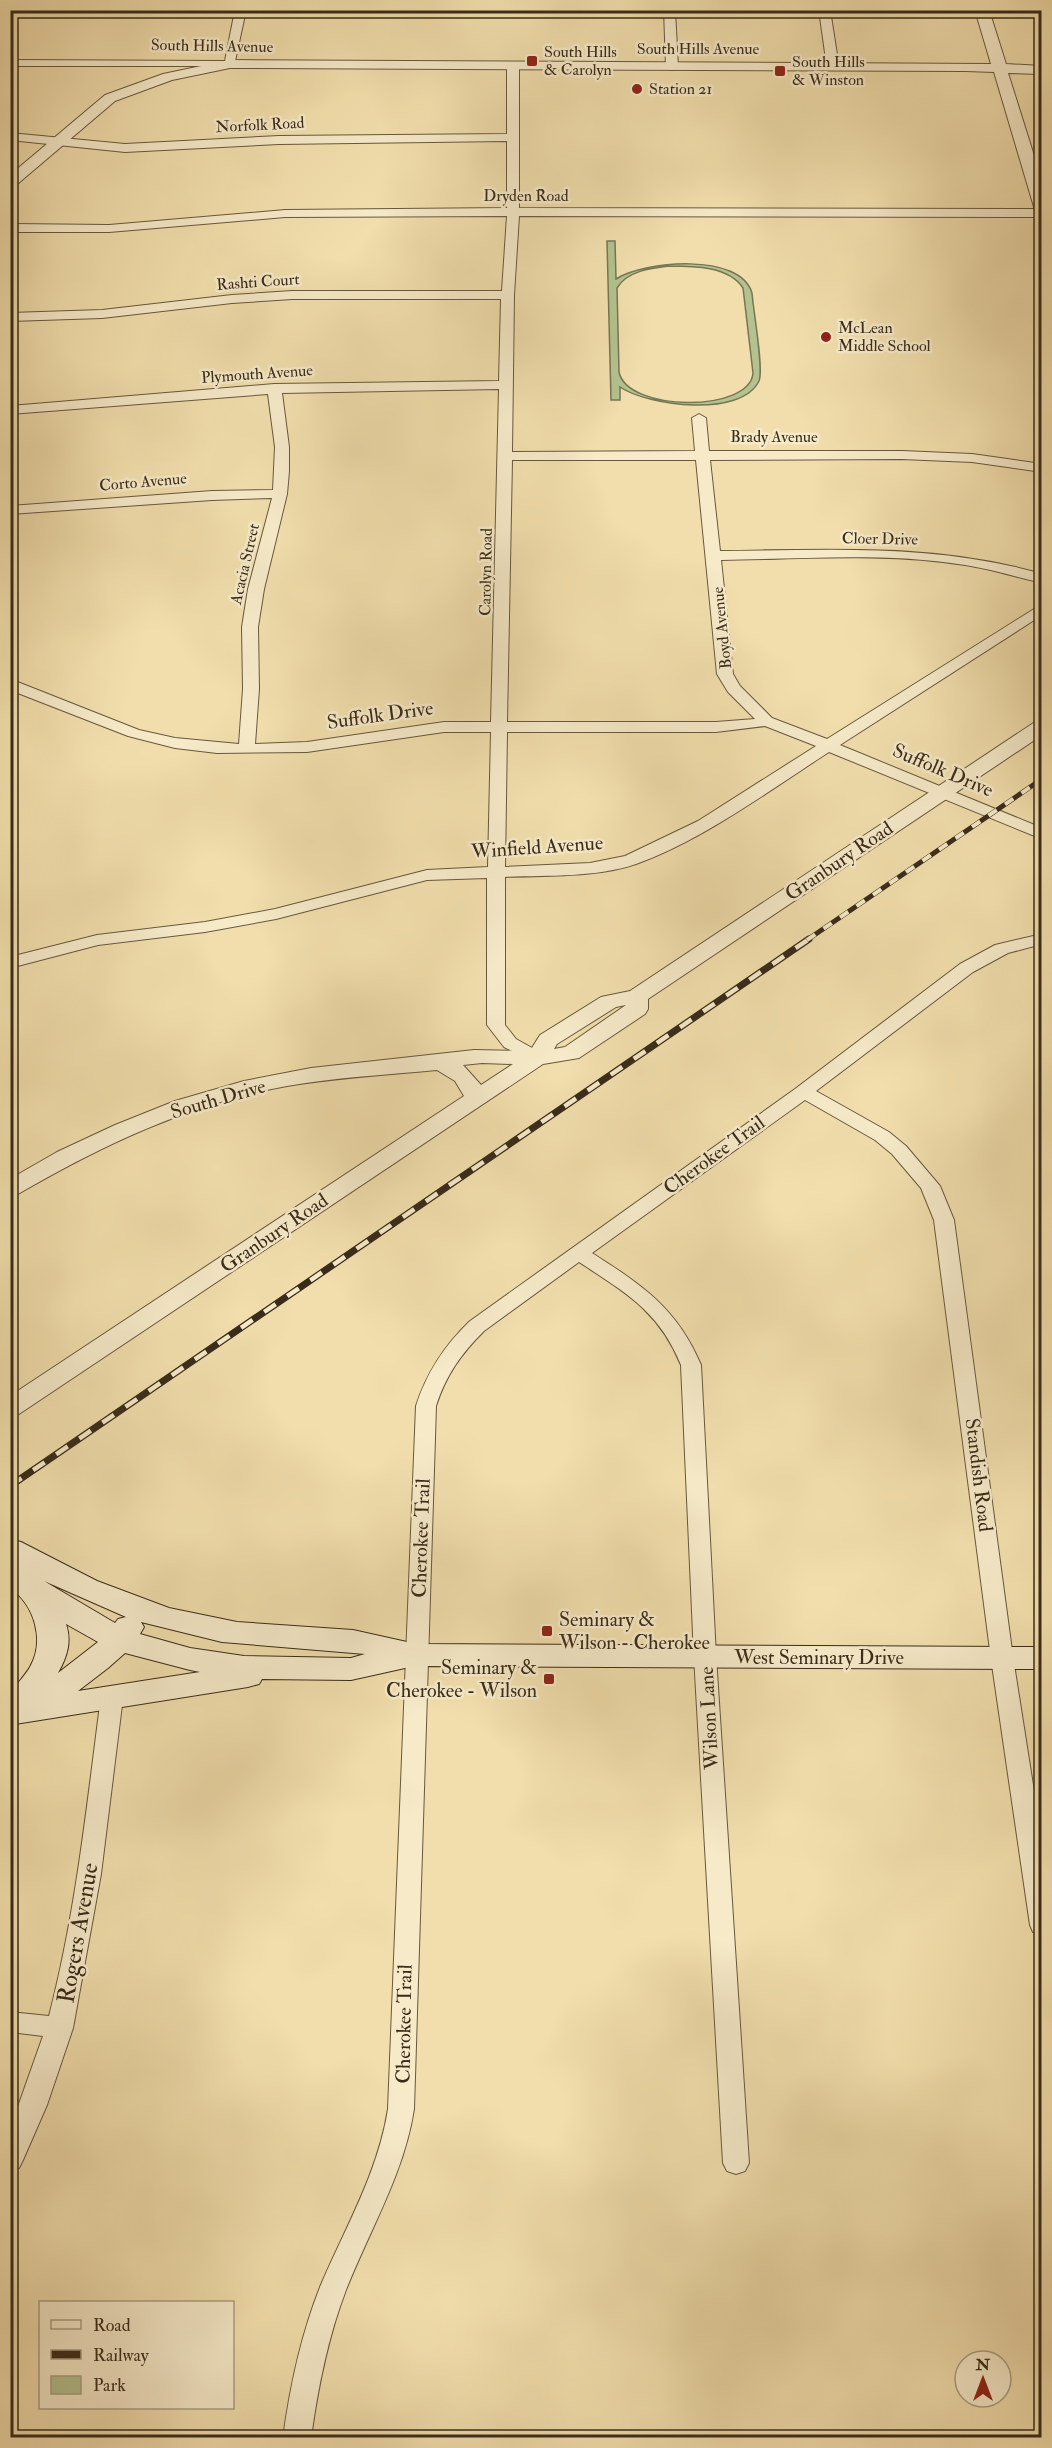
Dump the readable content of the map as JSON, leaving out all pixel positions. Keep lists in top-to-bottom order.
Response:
{
  "streets": {
    "main road": ["West Seminary Drive"],
    "street": [
      "South Hills Avenue",
      "Norfolk Road",
      "Dryden Road",
      "Rashti Court",
      "Plymouth Avenue",
      "Brady Avenue",
      "Corto Avenue",
      "Cloer Drive",
      "Acacia Street",
      "Carolyn Road",
      "Boyd Avenue",
      "Suffolk Drive",
      "Winfield Avenue",
      "Granbury Road",
      "South Drive",
      "Cherokee Trail",
      "Standish Road",
      "Wilson Lane",
      "Rogers Avenue"
    ]
  },
  "crossings": [
    ["South Hills Avenue", "Carolyn Road"],
    ["Norfolk Road", "Carolyn Road"],
    ["Dryden Road", "Carolyn Road"],
    ["Rashti Court", "Carolyn Road"],
    ["Plymouth Avenue", "Acacia Street"],
    ["Plymouth Avenue", "Carolyn Road"],
    ["Brady Avenue", "Carolyn Road"],
    ["Brady Avenue", "Boyd Avenue"],
    ["Corto Avenue", "Acacia Street"],
    ["Cloer Drive", "Boyd Avenue"],
    ["Acacia Street", "Suffolk Drive"],
    ["Carolyn Road", "Suffolk Drive"],
    ["Carolyn Road", "Winfield Avenue"],
    ["Carolyn Road", "Granbury Road"],
    ["Carolyn Road", "South Drive"],
    ["Boyd Avenue", "Suffolk Drive"],
    ["Boyd Avenue", "Winfield Avenue"],
    ["Suffolk Drive", "Winfield Avenue"],
    ["Suffolk Drive", "Granbury Road"],
    ["Granbury Road", "South Drive"],
    ["Cherokee Trail", "Standish Road"],
    ["Cherokee Trail", "West Seminary Drive"],
    ["Cherokee Trail", "Wilson Lane"],
    ["Standish Road", "West Seminary Drive"],
    ["West Seminary Drive", "Wilson Lane"]
  ],
  "places": {
    "transit": [
      "South Hills & Carolyn",
      "South Hills & Winston",
      "Seminary & Wilson - Cherokee",
      "Seminary & Cherokee - Wilson"
    ],
    "other": ["Station 21", "McLean Middle School"]
  },
  "legend": ["Road", "Railway", "Park"],
  "north": "top"
}
